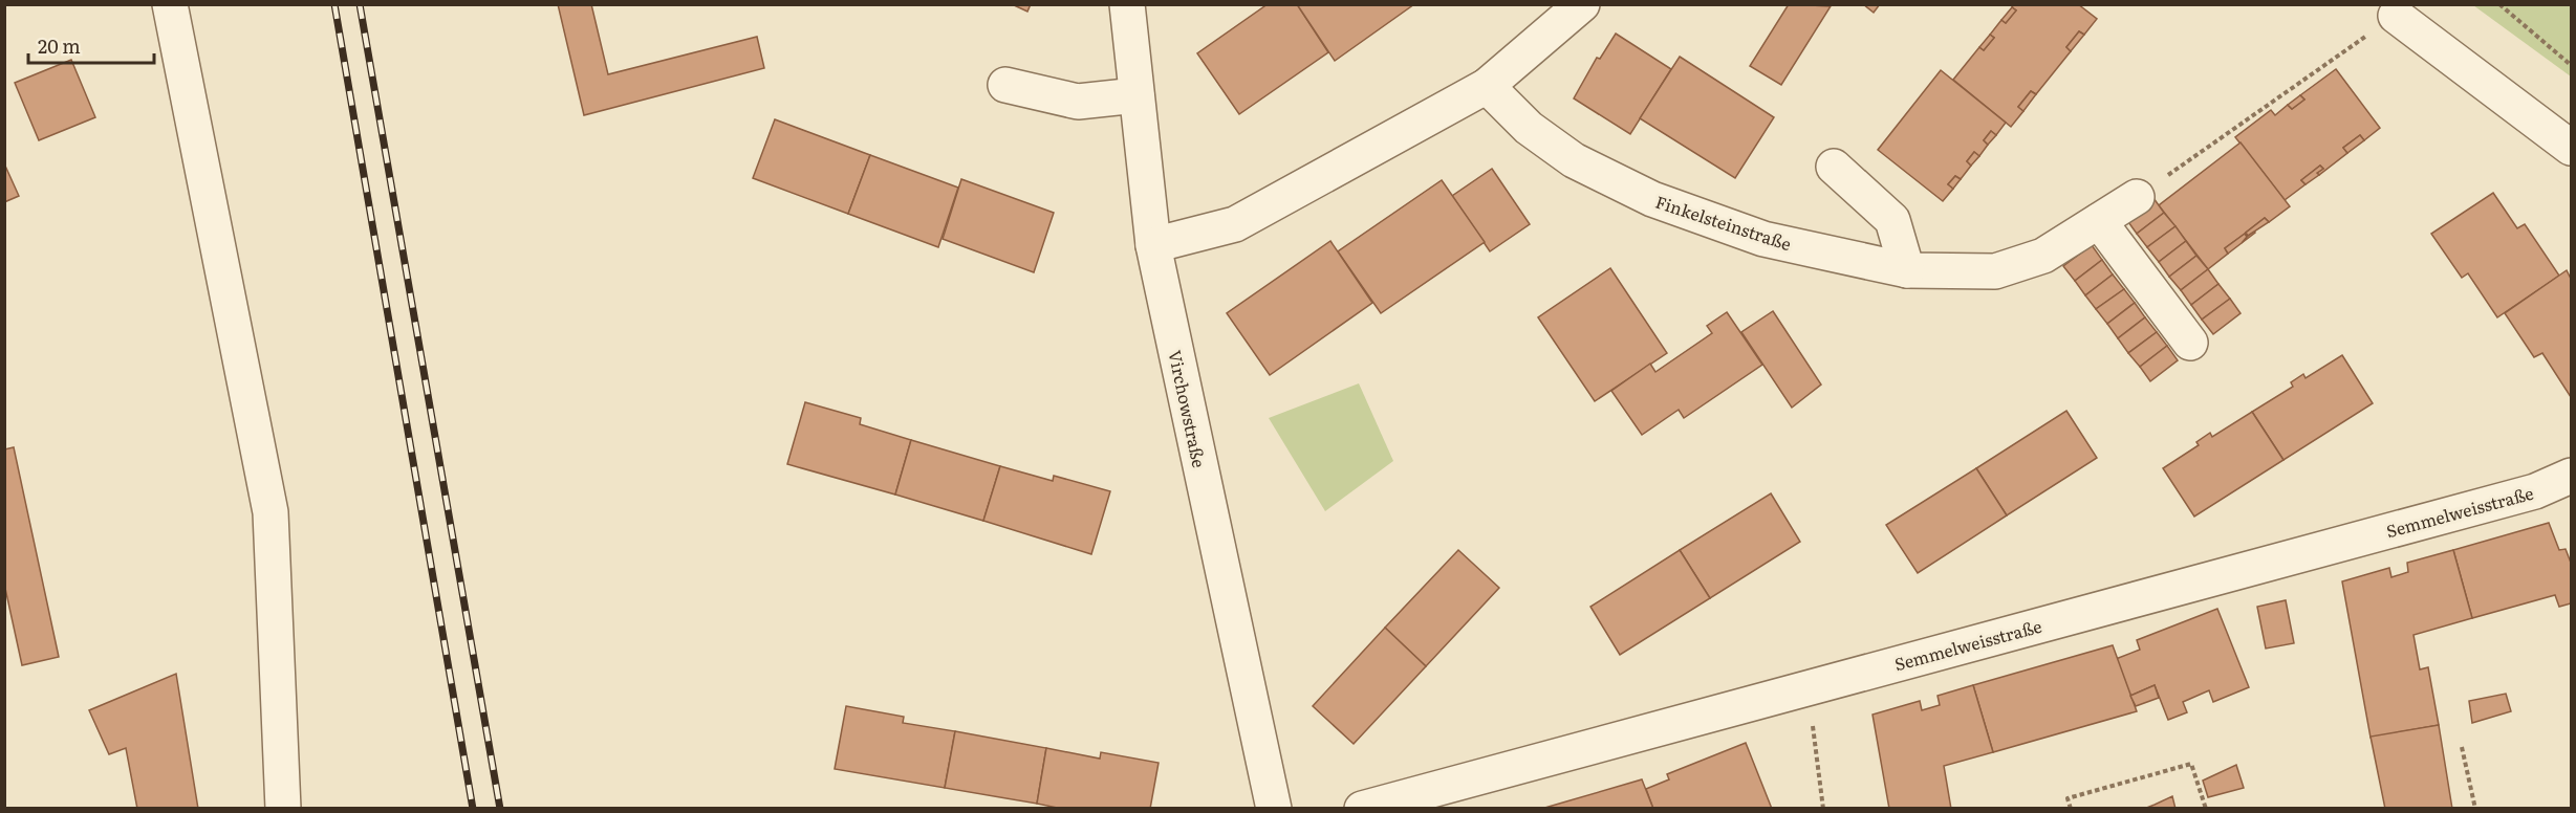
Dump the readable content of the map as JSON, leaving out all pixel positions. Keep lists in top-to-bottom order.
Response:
{
  "streets": {
    "street": ["Finkelsteinstraße", "Virchowstraße", "Semmelweisstraße"]
  },
  "scale_bar": "20 m"
}
